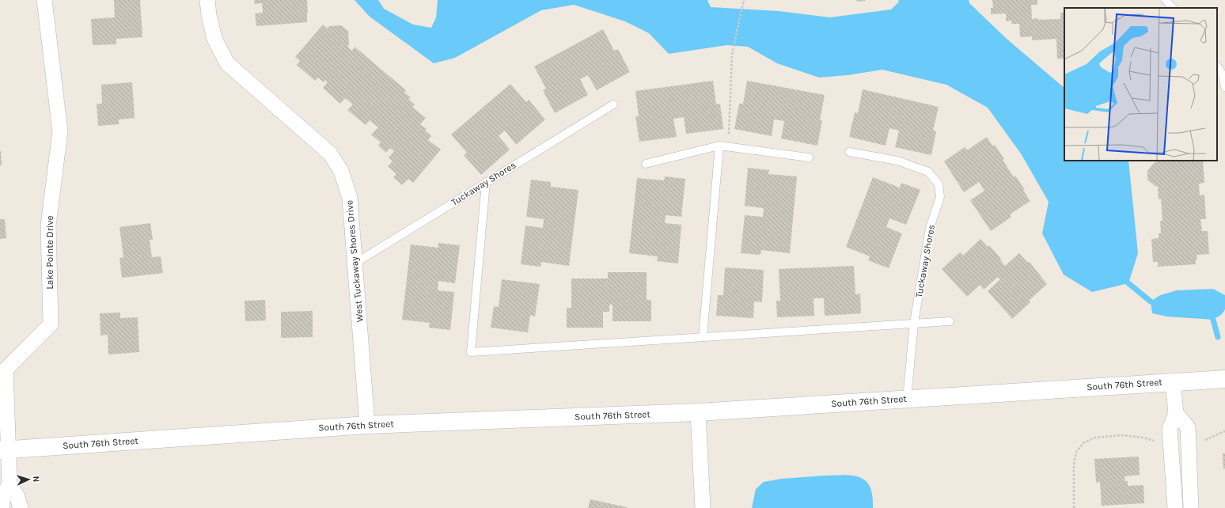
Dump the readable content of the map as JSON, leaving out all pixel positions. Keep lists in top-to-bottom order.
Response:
{
  "streets": {
    "main road": ["South 76th Street"],
    "street": ["Lake Pointe Drive", "West Tuckaway Shores Drive"],
    "lane": ["Tuckaway Shores"]
  },
  "crossings": [
    ["Tuckaway Shores", "West Tuckaway Shores Drive"],
    ["Tuckaway Shores", "South 76th Street"],
    ["Lake Pointe Drive", "South 76th Street"],
    ["West Tuckaway Shores Drive", "South 76th Street"]
  ],
  "north": "right"
}
